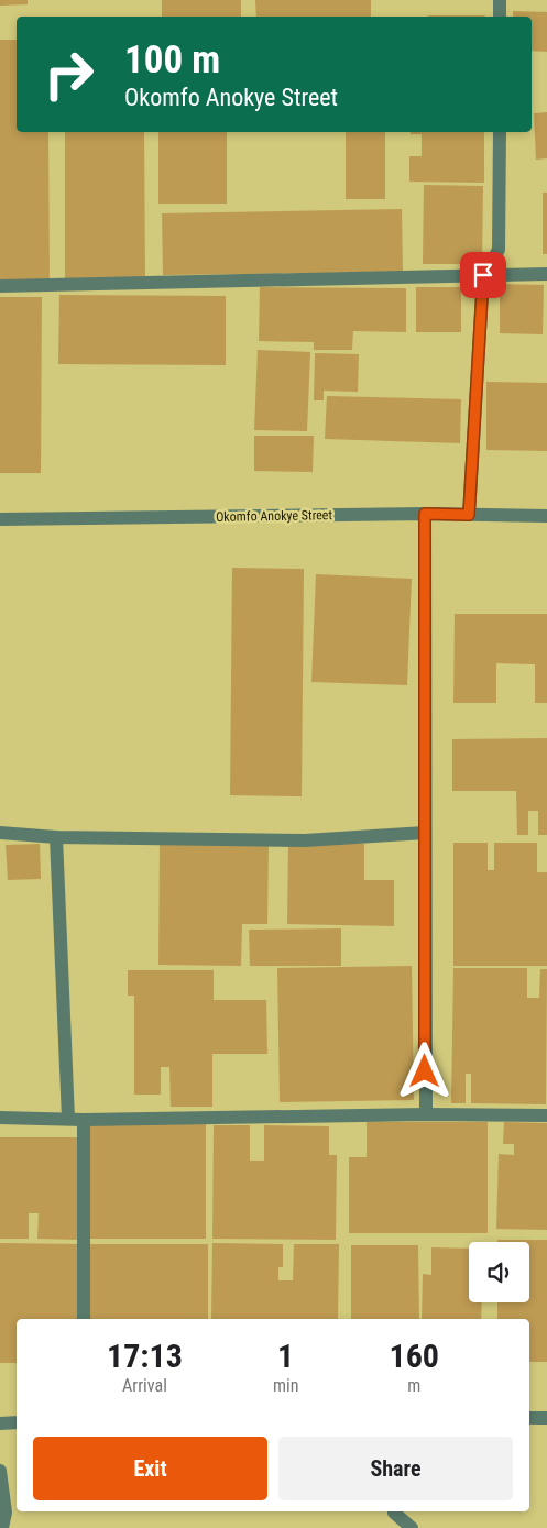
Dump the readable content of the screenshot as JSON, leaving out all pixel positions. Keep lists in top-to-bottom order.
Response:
{
  "streets": {
    "street": ["Okomfo Anokye Street"]
  },
  "page": {
    "turn": ["100 m", "Okomfo Anokye Street"],
    "eta": [
      "17:13",
      "Arrival",
      "1",
      "min",
      "160",
      "m"
    ],
    "buttons": ["Exit", "Share"]
  }
}
